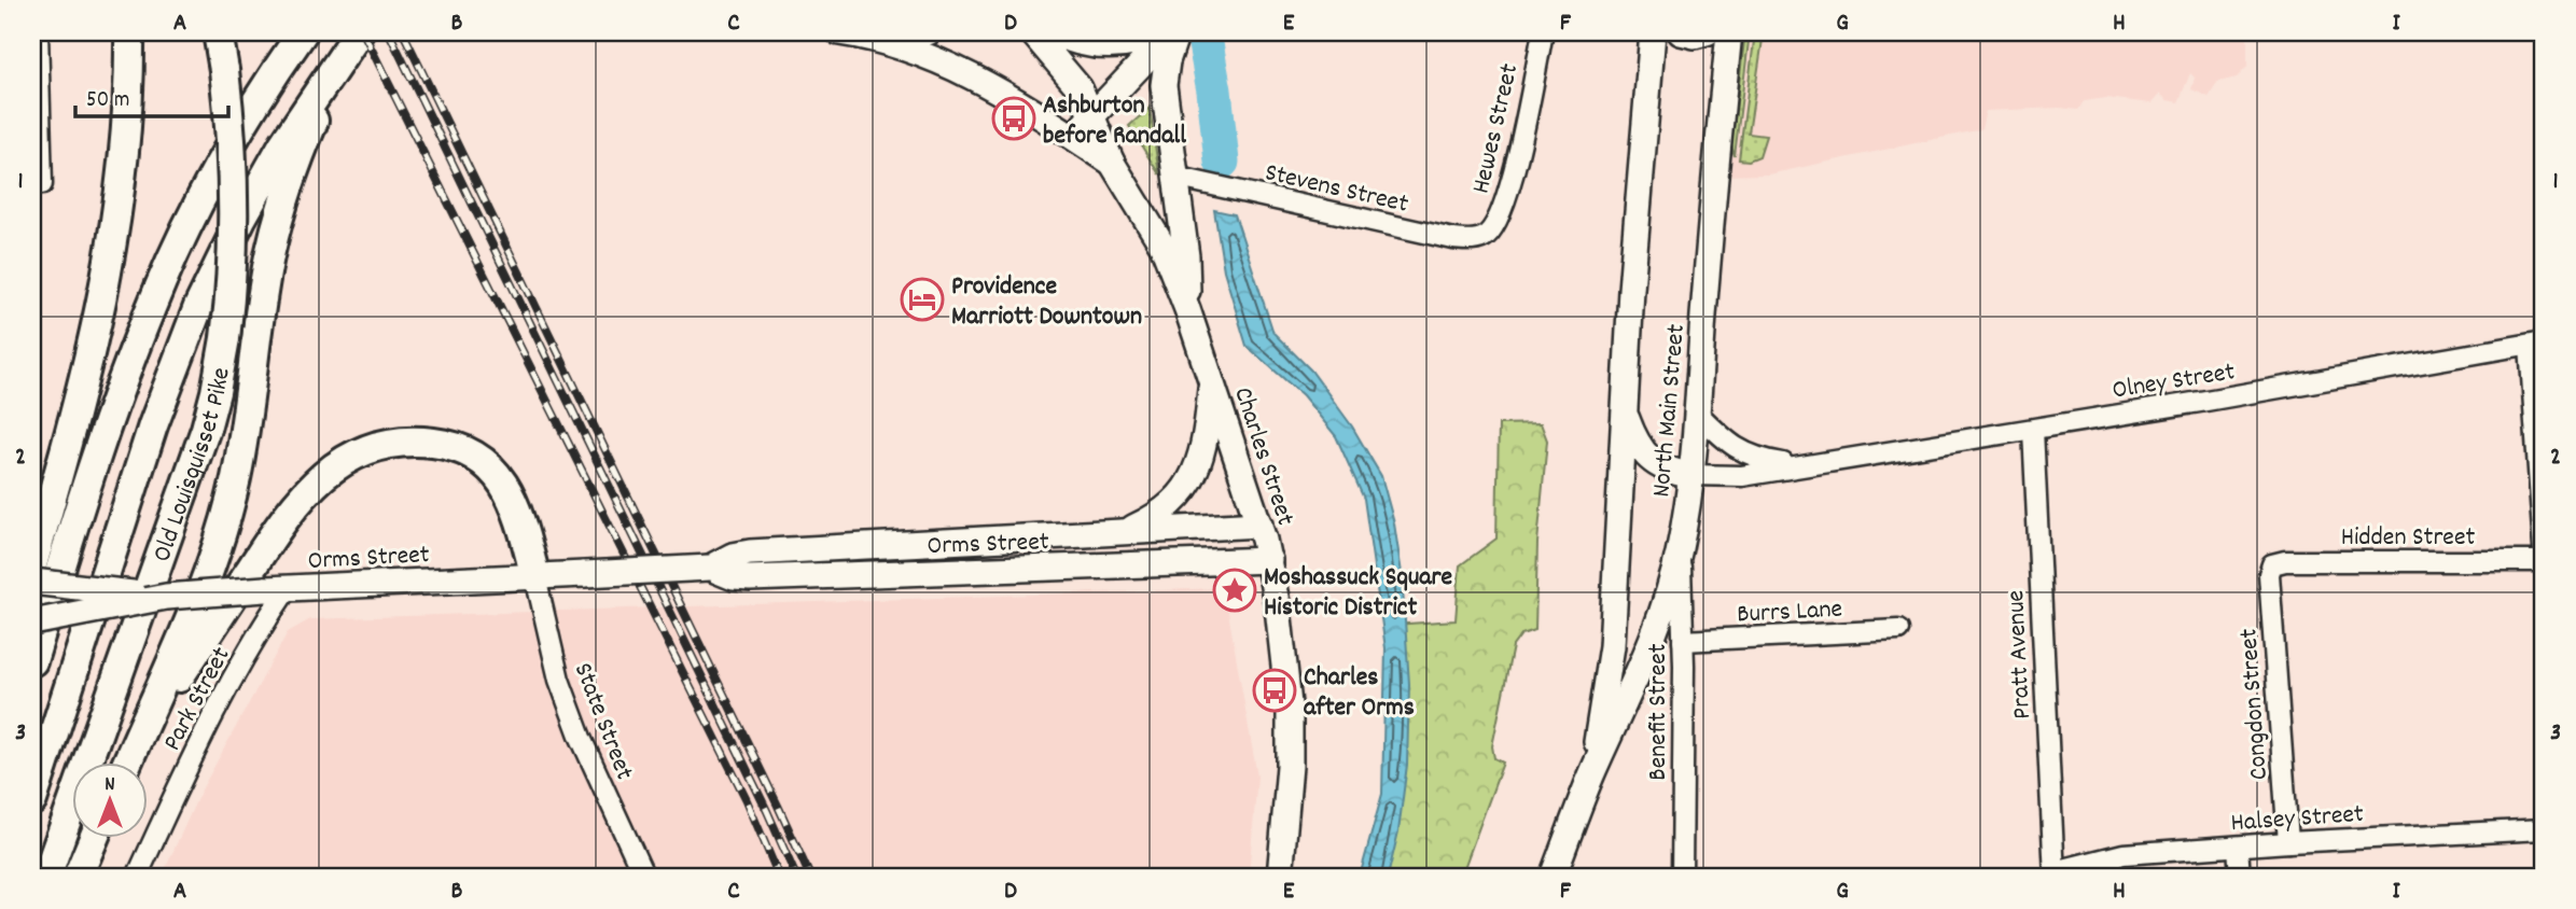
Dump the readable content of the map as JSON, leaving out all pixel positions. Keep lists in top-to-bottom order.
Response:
{
  "streets": {
    "highway": ["Old Louisquisset Pike"],
    "main road": ["North Main Street", "Charles Street", "Orms Street"],
    "street": [
      "Hewes Street",
      "Stevens Street",
      "Olney Street",
      "Hidden Street",
      "Burrs Lane",
      "Pratt Avenue",
      "Park Street",
      "Congdon Street",
      "Benefit Street",
      "State Street",
      "Halsey Street"
    ]
  },
  "crossings": [
    ["Hewes Street", "Stevens Street"],
    ["Olney Street", "North Main Street"],
    ["Olney Street", "Pratt Avenue"],
    ["North Main Street", "Benefit Street"],
    ["Charles Street", "Orms Street"],
    ["Hidden Street", "Congdon Street"],
    ["Orms Street", "Park Street"],
    ["Orms Street", "State Street"],
    ["Burrs Lane", "Benefit Street"],
    ["Pratt Avenue", "Halsey Street"],
    ["Congdon Street", "Halsey Street"]
  ],
  "places": {
    "bus stop": ["Ashburton before Randall", "Charles after Orms"],
    "hotel": ["Providence Marriott Downtown"],
    "place": ["Moshassuck Square Historic District"]
  },
  "scale_bar": "50 m",
  "north": "top",
  "grid": {
    "columns": [
      "A",
      "B",
      "C",
      "D",
      "E",
      "F",
      "G",
      "H",
      "I"
    ],
    "rows": ["1", "2", "3"]
  }
}
